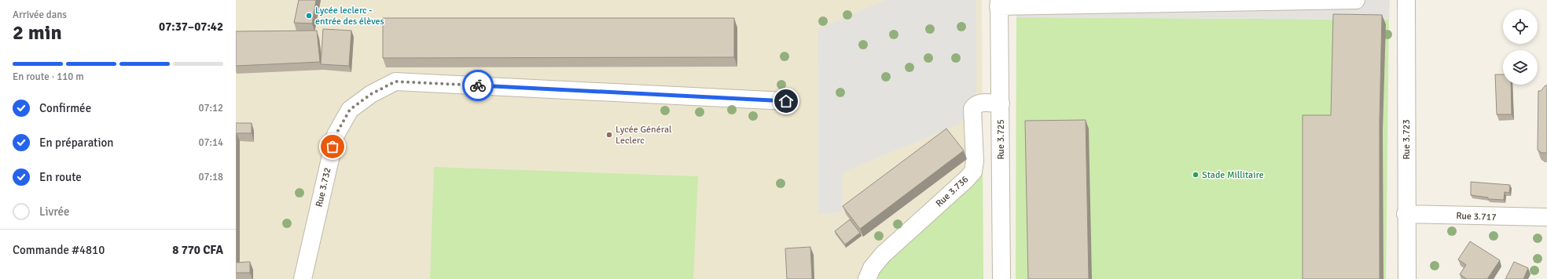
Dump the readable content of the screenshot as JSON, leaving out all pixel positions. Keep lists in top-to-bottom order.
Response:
{
  "streets": {
    "street": [
      "Rue 3.725",
      "Rue 3.723",
      "Rue 3.732",
      "Rue 3.736",
      "Rue 3.717"
    ]
  },
  "crossings": [
    ["Rue 3.725", "Rue 3.736"],
    ["Rue 3.723", "Rue 3.717"]
  ],
  "places": ["Lycée leclerc - entrée des élèves", "Lycée Général Leclerc", "Stade Millitaire"],
  "page": {
    "heading": ["2 min", "Arrivée dans", "07:37–07:42"],
    "panel": ["Commande #4810", "8 770 CFA"],
    "bar": "En route · 110 m",
    "list": [
      ["Confirmée", "07:12"],
      ["En préparation", "07:14"],
      ["En route", "07:18"],
      "Livrée"
    ]
  }
}
